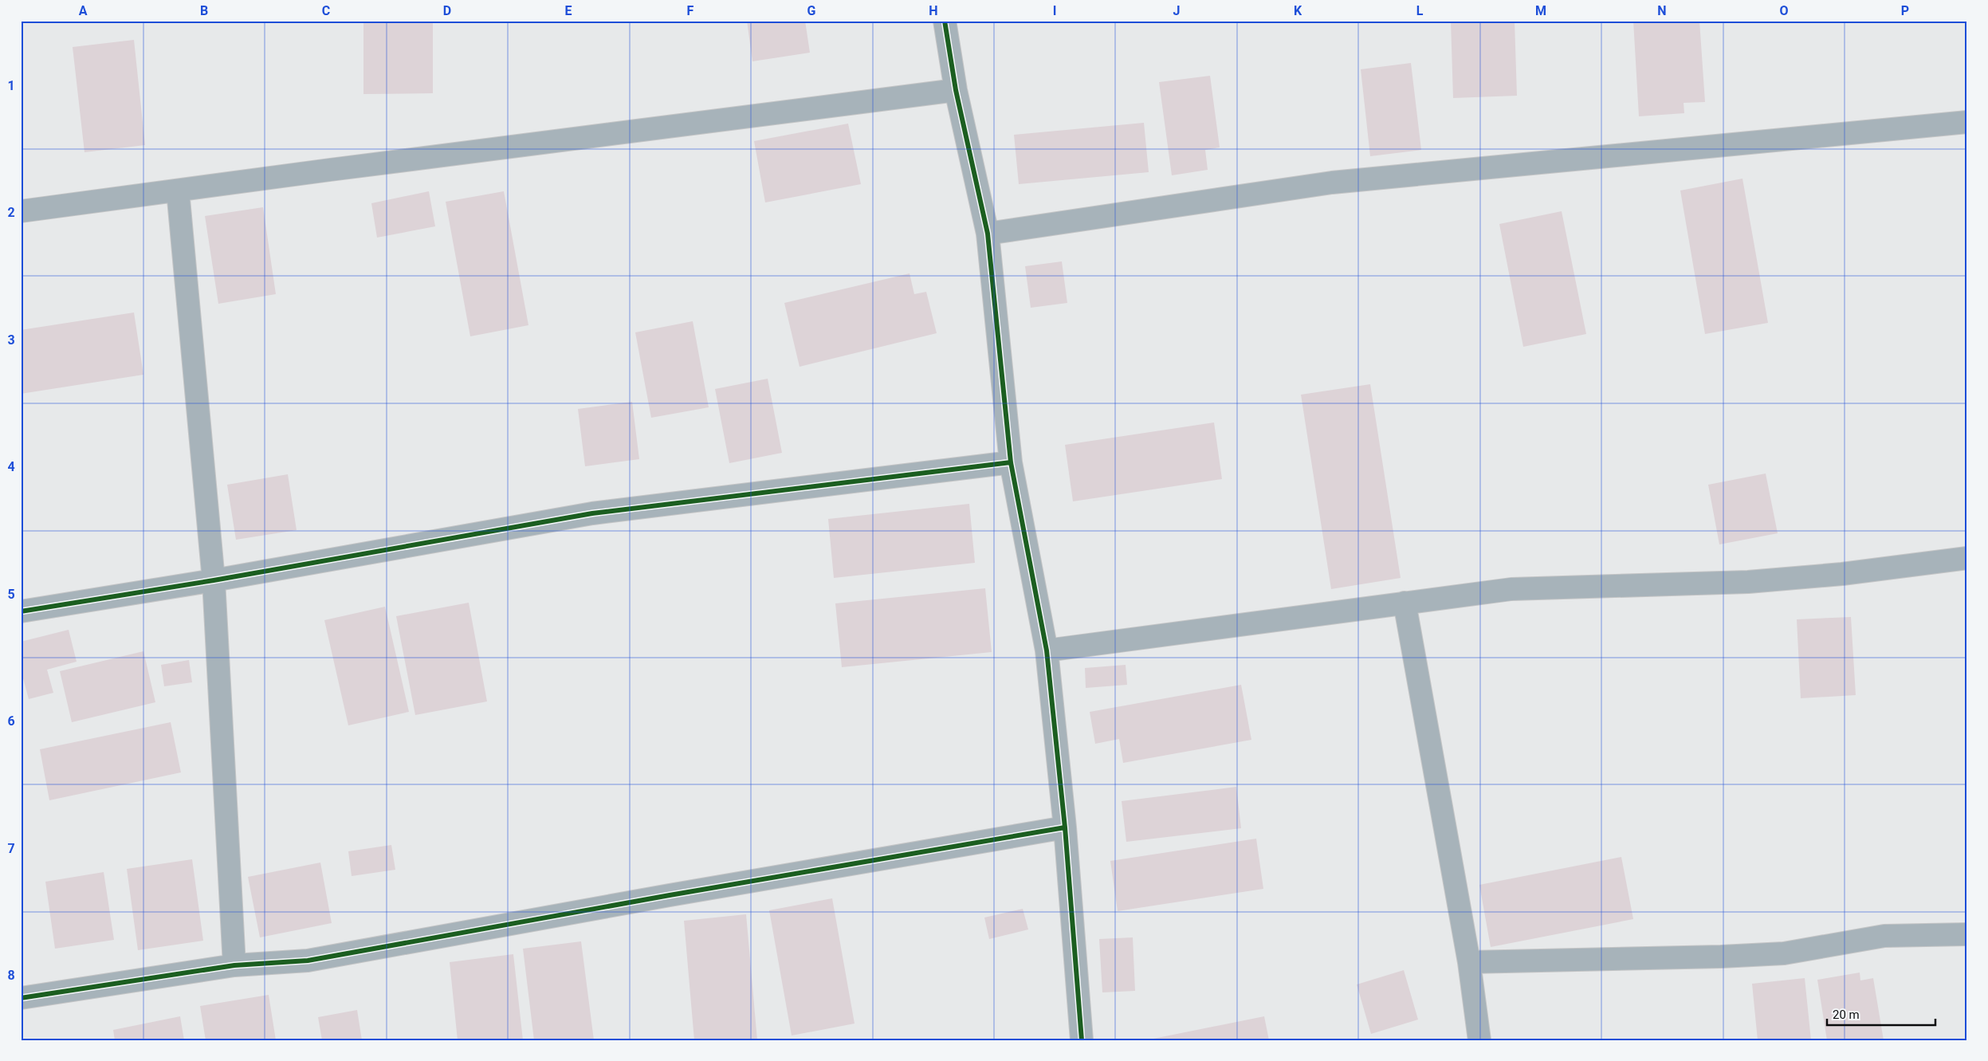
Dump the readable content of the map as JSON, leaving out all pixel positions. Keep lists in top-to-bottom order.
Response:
{
  "scale_bar": "20 m",
  "grid": {
    "columns": [
      "A",
      "B",
      "C",
      "D",
      "E",
      "F",
      "G",
      "H",
      "I",
      "J",
      "K",
      "L",
      "M",
      "N",
      "O",
      "P"
    ],
    "rows": [
      "1",
      "2",
      "3",
      "4",
      "5",
      "6",
      "7",
      "8"
    ]
  }
}
